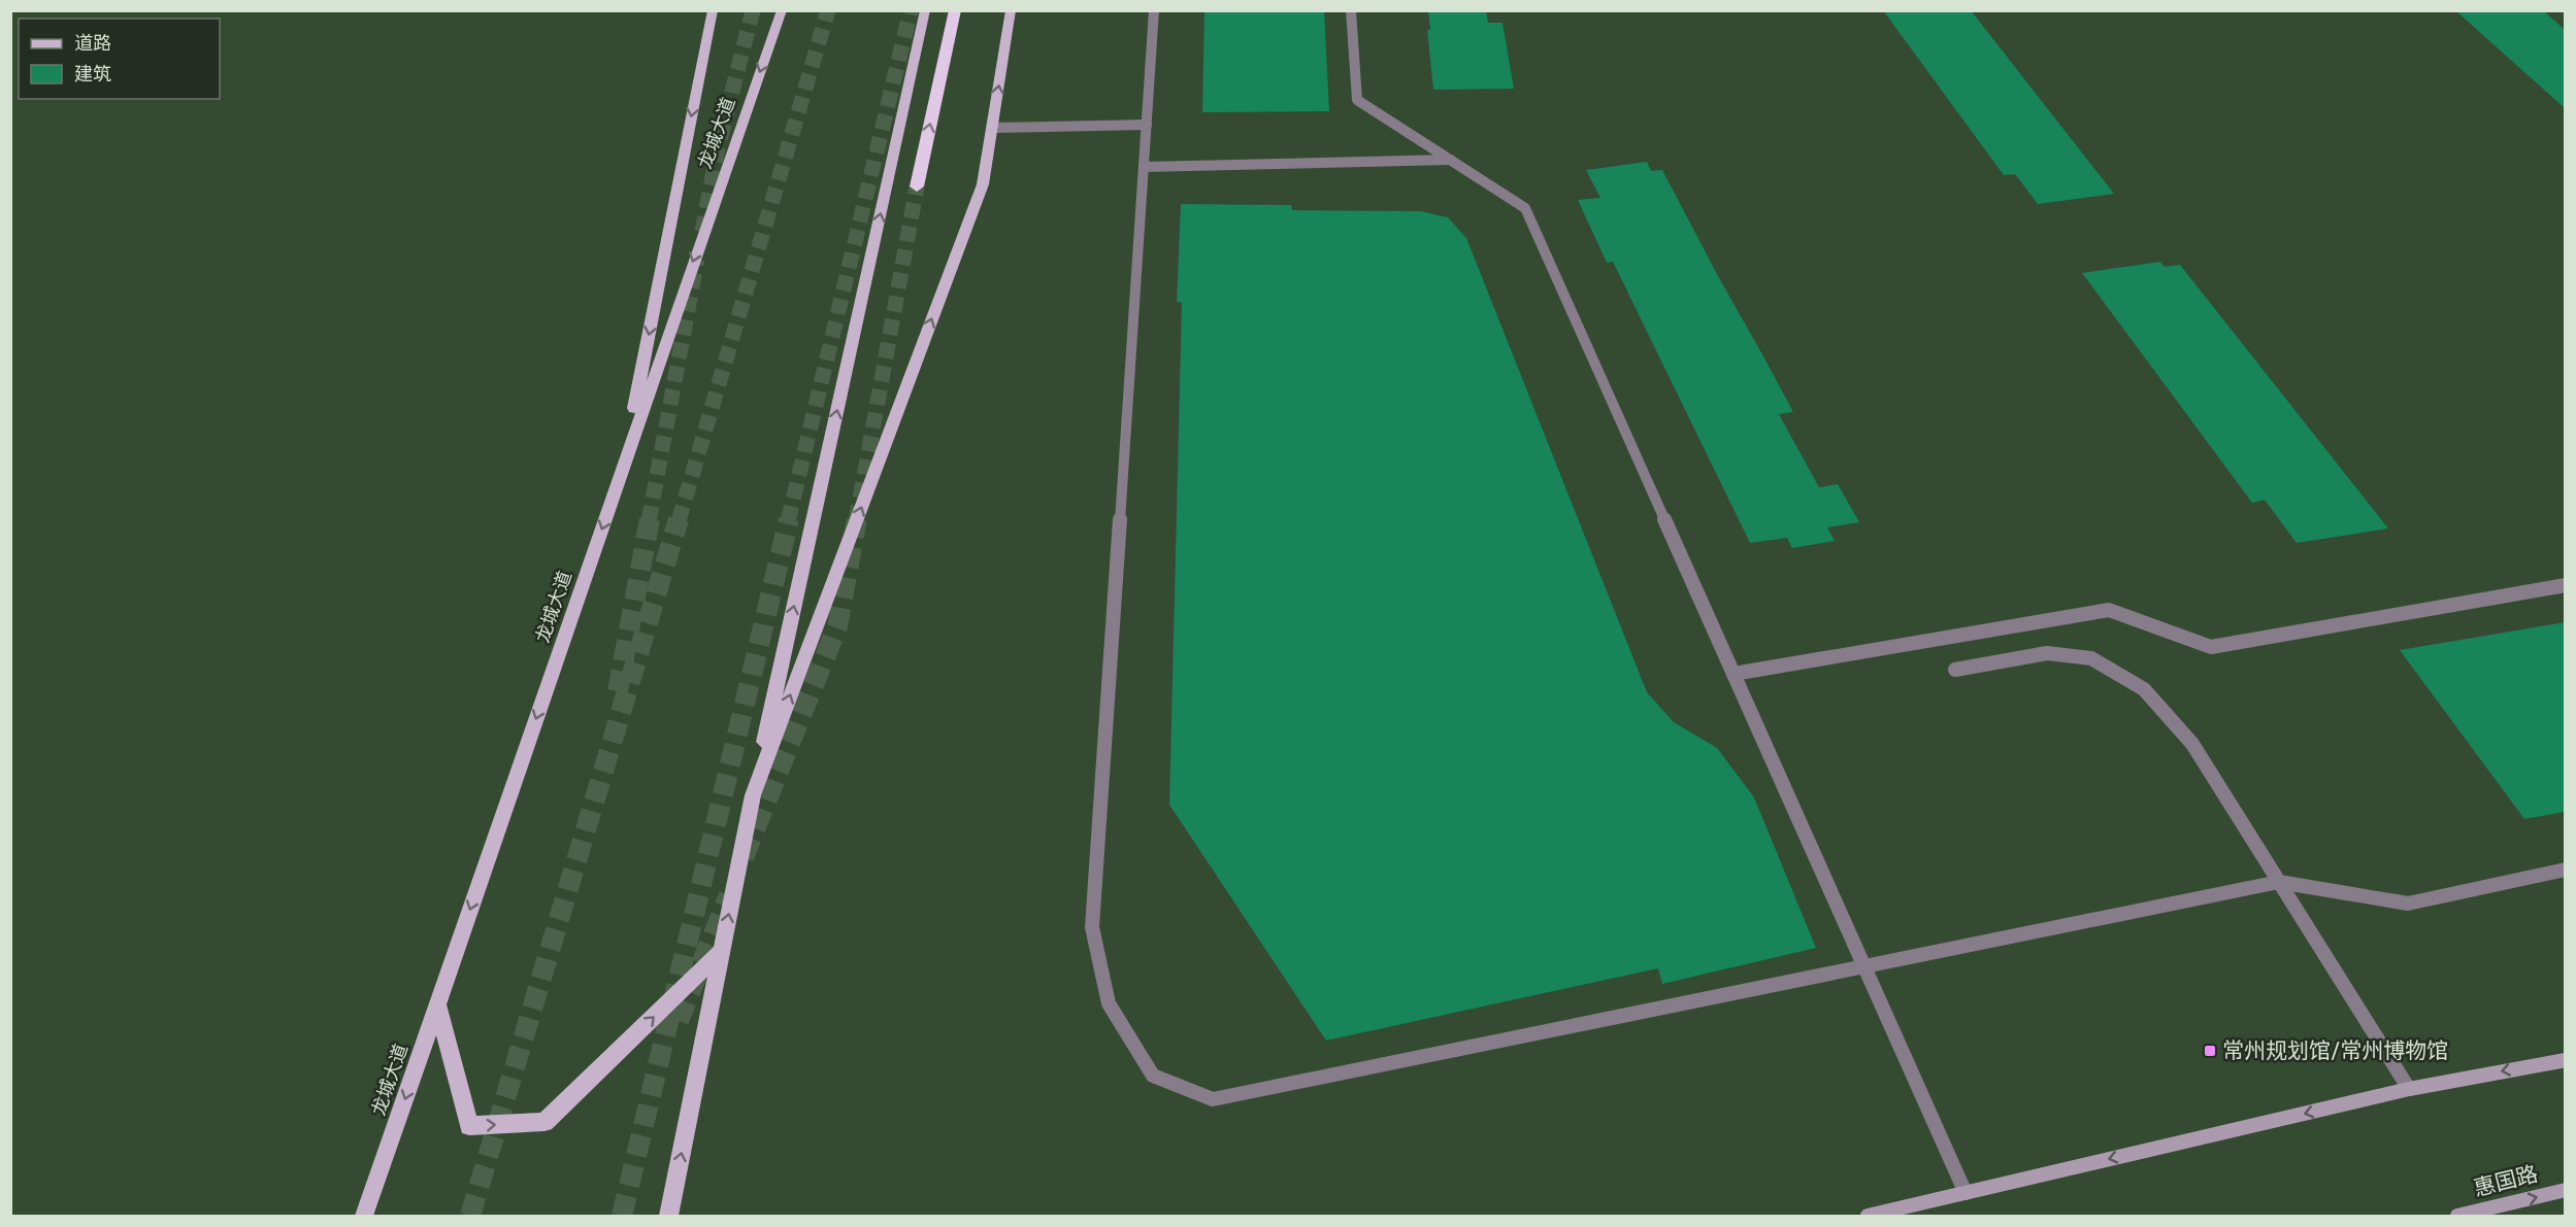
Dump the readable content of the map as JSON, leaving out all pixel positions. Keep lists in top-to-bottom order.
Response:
{
  "streets": {
    "main road": ["龙城大道"],
    "street": ["惠国路"]
  },
  "one_way": ["惠国路"],
  "places": {
    "transit": ["常州规划馆/常州博物馆"]
  },
  "legend": ["道路", "建筑"]
}
